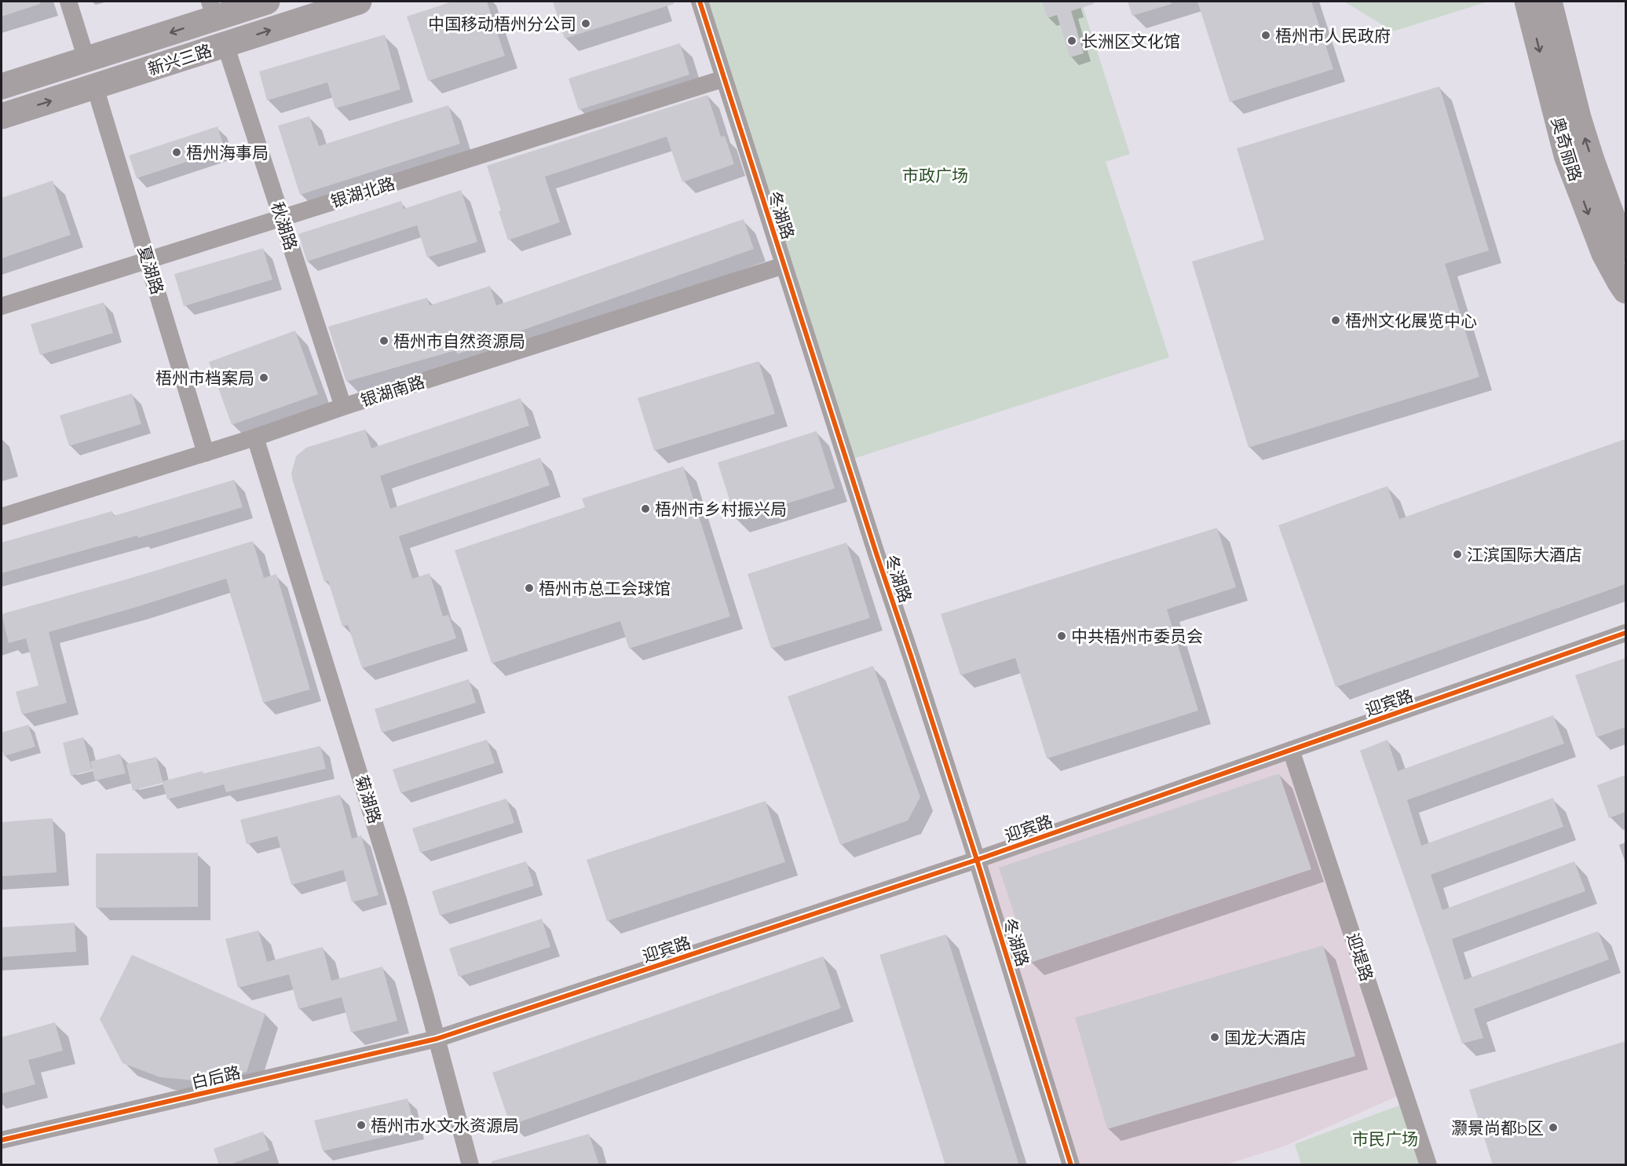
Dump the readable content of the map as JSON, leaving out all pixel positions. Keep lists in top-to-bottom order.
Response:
{
  "streets": {
    "main road": ["新兴三路", "奥奇丽路"],
    "street": [
      "银湖北路",
      "冬湖路",
      "秋湖路",
      "夏湖路",
      "银湖南路",
      "迎宾路",
      "菊湖路",
      "迎堤路",
      "白后路"
    ]
  },
  "crossings": [
    ["新兴三路", "秋湖路"],
    ["新兴三路", "夏湖路"],
    ["银湖北路", "冬湖路"],
    ["银湖北路", "秋湖路"],
    ["银湖北路", "夏湖路"],
    ["冬湖路", "银湖南路"],
    ["冬湖路", "迎宾路"],
    ["秋湖路", "银湖南路"],
    ["夏湖路", "银湖南路"],
    ["银湖南路", "菊湖路"],
    ["迎宾路", "菊湖路"],
    ["迎宾路", "迎堤路"],
    ["迎宾路", "白后路"],
    ["菊湖路", "白后路"]
  ],
  "parks": ["市政广场", "市民广场"],
  "places": [
    "中国移动梧州分公司",
    "梧州市人民政府",
    "长洲区文化馆",
    "梧州海事局",
    "梧州文化展览中心",
    "梧州市自然资源局",
    "梧州市档案局",
    "梧州市乡村振兴局",
    "江滨国际大酒店",
    "梧州市总工会球馆",
    "中共梧州市委员会",
    "国龙大酒店",
    "梧州市水文水资源局",
    "灏景尚都b区"
  ]
}
